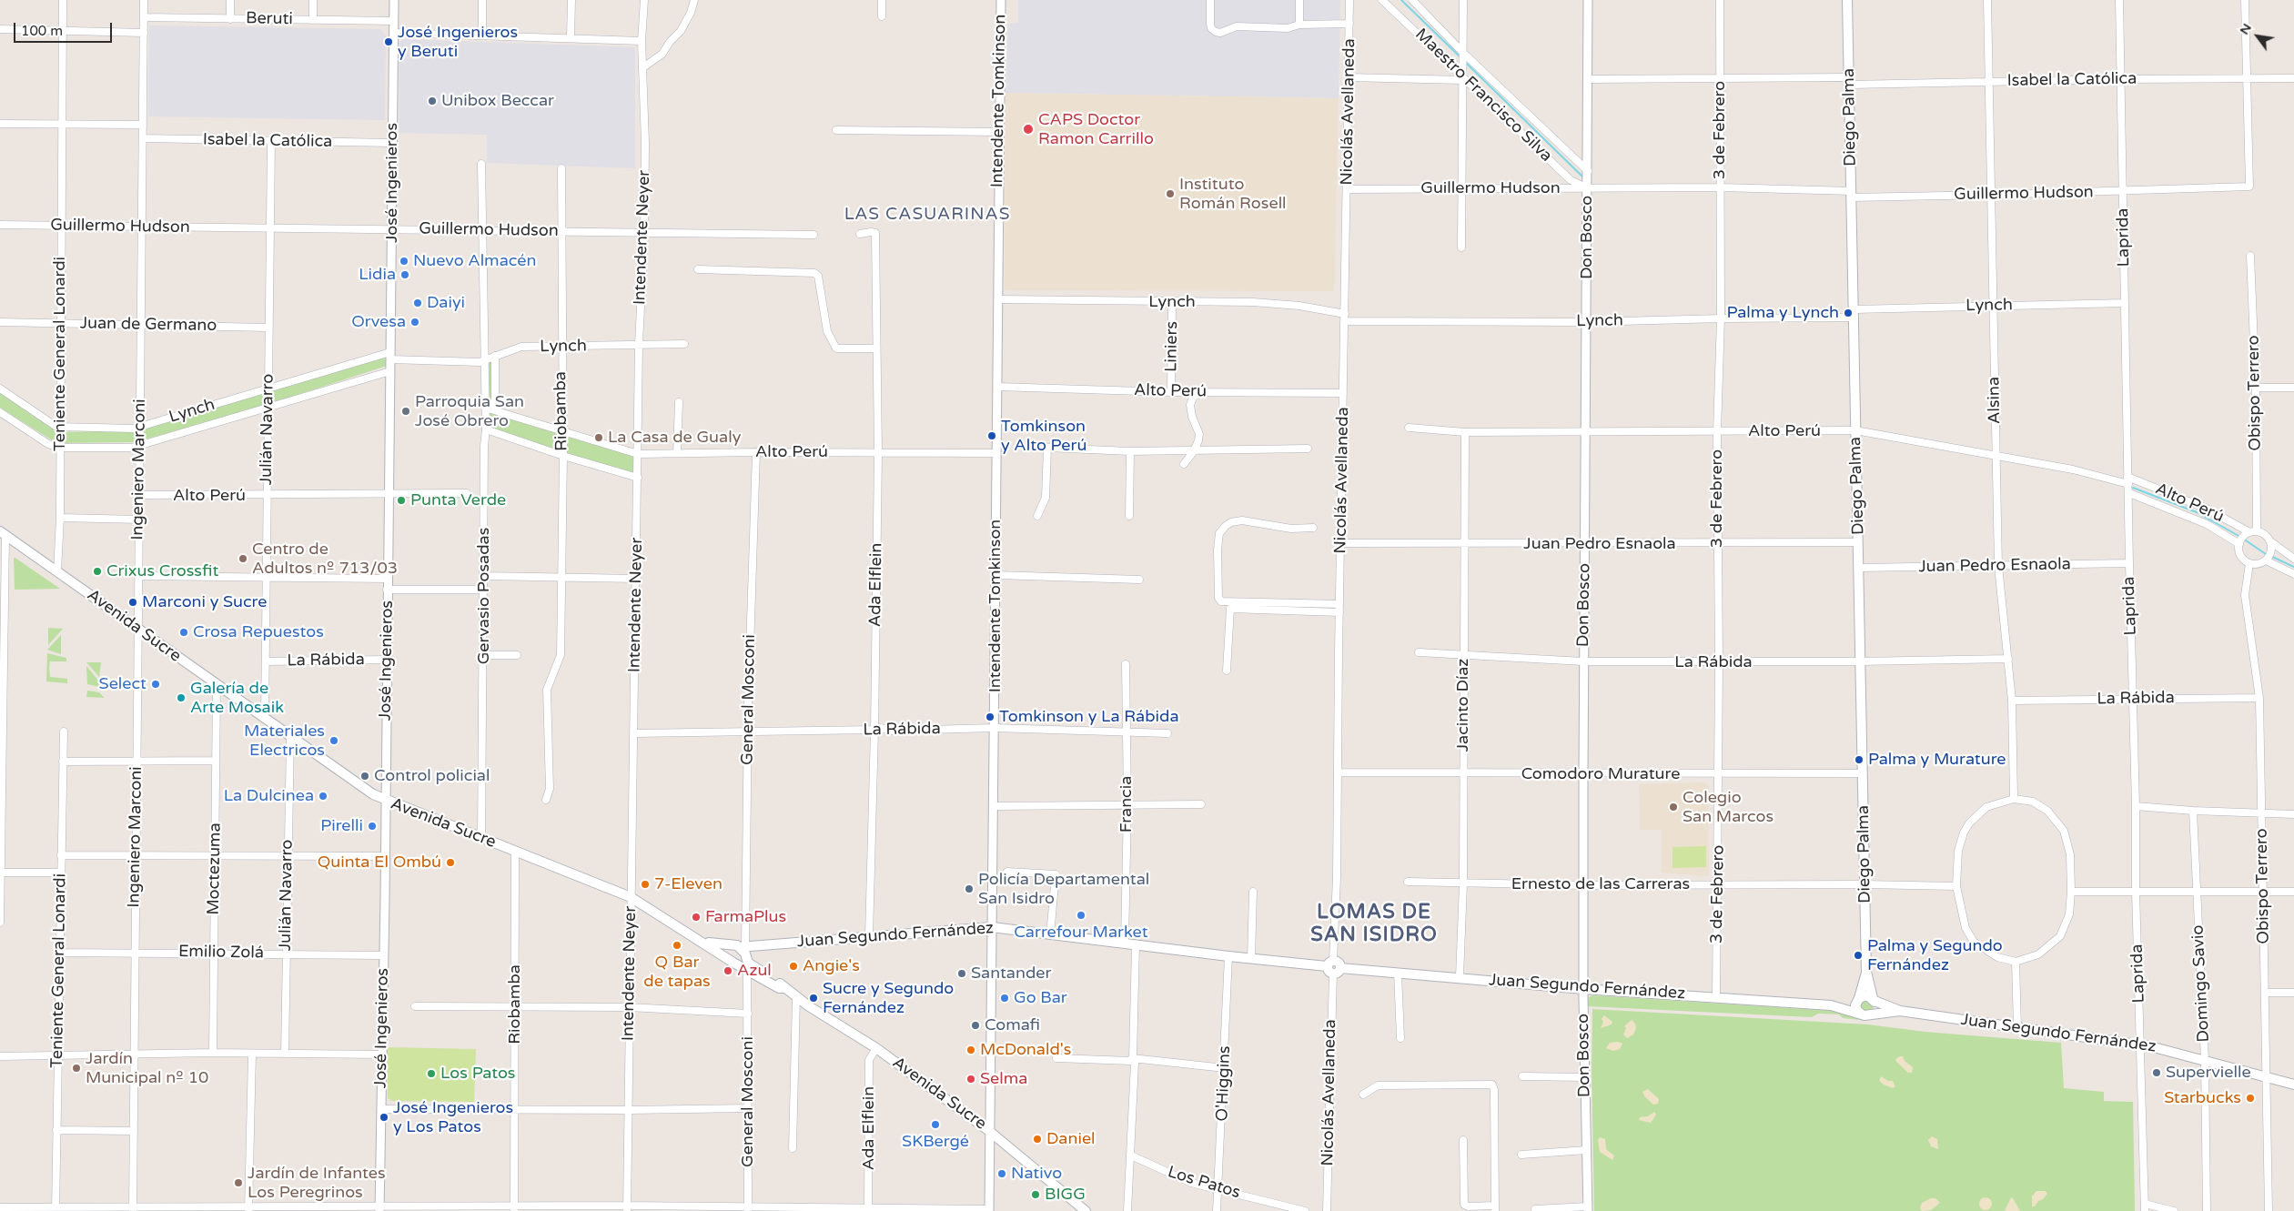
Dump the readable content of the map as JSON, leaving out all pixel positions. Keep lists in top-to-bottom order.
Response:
{
  "streets": {
    "main road": ["Diego Palma", "Avenida Sucre", "Juan Segundo Fernández"],
    "street": [
      "Beruti",
      "Isabel la Católica",
      "Maestro Francisco Silva",
      "Intendente Tomkinson",
      "Nicolás Avellaneda",
      "3 de Febrero",
      "José Ingenieros",
      "Guillermo Hudson",
      "Intendente Neyer",
      "Don Bosco",
      "Laprida",
      "Lynch",
      "Juan de Germano",
      "Liniers",
      "Teniente General Lonardi",
      "Alto Perú",
      "Obispo Terrero",
      "Alsina",
      "Riobamba",
      "Julián Navarro",
      "Ingeniero Marconi",
      "Juan Pedro Esnaola",
      "Ada Elflein",
      "Gervasio Posadas",
      "La Rábida",
      "General Mosconi",
      "Jacinto Díaz",
      "Comodoro Murature",
      "Francia",
      "Moctezuma",
      "Ernesto de las Carreras",
      "Emilio Zolá",
      "Domingo Savio",
      "O'Higgins",
      "Los Patos"
    ]
  },
  "crossings": [
    ["Beruti", "José Ingenieros"],
    ["Beruti", "Ingeniero Marconi"],
    ["Isabel la Católica", "Diego Palma"],
    ["Isabel la Católica", "3 de Febrero"],
    ["Isabel la Católica", "José Ingenieros"],
    ["Isabel la Católica", "Guillermo Hudson"],
    ["Isabel la Católica", "Don Bosco"],
    ["Isabel la Católica", "Laprida"],
    ["Isabel la Católica", "Alsina"],
    ["Isabel la Católica", "Julián Navarro"],
    ["Isabel la Católica", "Ingeniero Marconi"],
    ["Maestro Francisco Silva", "Guillermo Hudson"],
    ["Maestro Francisco Silva", "Don Bosco"],
    ["Intendente Tomkinson", "Lynch"],
    ["Intendente Tomkinson", "Alto Perú"],
    ["Intendente Tomkinson", "Avenida Sucre"],
    ["Intendente Tomkinson", "La Rábida"],
    ["Intendente Tomkinson", "Juan Segundo Fernández"],
    ["Nicolás Avellaneda", "Guillermo Hudson"],
    ["Nicolás Avellaneda", "Lynch"],
    ["Nicolás Avellaneda", "Alto Perú"],
    ["Nicolás Avellaneda", "Juan Pedro Esnaola"],
    ["Nicolás Avellaneda", "Comodoro Murature"],
    ["Nicolás Avellaneda", "Juan Segundo Fernández"],
    ["Diego Palma", "Guillermo Hudson"],
    ["Diego Palma", "Lynch"],
    ["Diego Palma", "Alto Perú"],
    ["Diego Palma", "Juan Pedro Esnaola"],
    ["Diego Palma", "La Rábida"],
    ["Diego Palma", "Comodoro Murature"],
    ["Diego Palma", "Ernesto de las Carreras"],
    ["Diego Palma", "Juan Segundo Fernández"],
    ["3 de Febrero", "Guillermo Hudson"],
    ["3 de Febrero", "Lynch"],
    ["3 de Febrero", "Alto Perú"],
    ["3 de Febrero", "Juan Pedro Esnaola"],
    ["3 de Febrero", "La Rábida"],
    ["3 de Febrero", "Comodoro Murature"],
    ["3 de Febrero", "Ernesto de las Carreras"],
    ["3 de Febrero", "Juan Segundo Fernández"],
    ["José Ingenieros", "Guillermo Hudson"],
    ["José Ingenieros", "Lynch"],
    ["José Ingenieros", "Alto Perú"],
    ["José Ingenieros", "Avenida Sucre"],
    ["José Ingenieros", "La Rábida"],
    ["José Ingenieros", "Emilio Zolá"],
    ["Guillermo Hudson", "Intendente Neyer"],
    ["Guillermo Hudson", "Don Bosco"],
    ["Guillermo Hudson", "Laprida"],
    ["Guillermo Hudson", "Teniente General Lonardi"],
    ["Guillermo Hudson", "Alsina"],
    ["Guillermo Hudson", "Riobamba"],
    ["Guillermo Hudson", "Julián Navarro"],
    ["Guillermo Hudson", "Ingeniero Marconi"],
    ["Guillermo Hudson", "Gervasio Posadas"],
    ["Intendente Neyer", "Lynch"],
    ["Intendente Neyer", "Alto Perú"],
    ["Intendente Neyer", "Avenida Sucre"],
    ["Intendente Neyer", "La Rábida"],
    ["Don Bosco", "Lynch"],
    ["Don Bosco", "Alto Perú"],
    ["Don Bosco", "Juan Pedro Esnaola"],
    ["Don Bosco", "La Rábida"],
    ["Don Bosco", "Comodoro Murature"],
    ["Don Bosco", "Ernesto de las Carreras"],
    ["Don Bosco", "Juan Segundo Fernández"],
    ["Laprida", "Lynch"],
    ["Laprida", "Alto Perú"],
    ["Laprida", "Juan Pedro Esnaola"],
    ["Laprida", "La Rábida"],
    ["Laprida", "Juan Segundo Fernández"],
    ["Lynch", "Liniers"],
    ["Lynch", "Teniente General Lonardi"],
    ["Lynch", "Alsina"],
    ["Lynch", "Riobamba"],
    ["Lynch", "Julián Navarro"],
    ["Lynch", "Ingeniero Marconi"],
    ["Lynch", "Gervasio Posadas"],
    ["Juan de Germano", "Teniente General Lonardi"],
    ["Juan de Germano", "Julián Navarro"],
    ["Juan de Germano", "Ingeniero Marconi"],
    ["Liniers", "Alto Perú"],
    ["Teniente General Lonardi", "Avenida Sucre"],
    ["Teniente General Lonardi", "Emilio Zolá"],
    ["Alto Perú", "Obispo Terrero"],
    ["Alto Perú", "Alsina"],
    ["Alto Perú", "Riobamba"],
    ["Alto Perú", "Julián Navarro"],
    ["Alto Perú", "Ingeniero Marconi"],
    ["Alto Perú", "Ada Elflein"],
    ["Alto Perú", "Gervasio Posadas"],
    ["Alto Perú", "General Mosconi"],
    ["Alto Perú", "Jacinto Díaz"],
    ["Obispo Terrero", "La Rábida"],
    ["Obispo Terrero", "Juan Segundo Fernández"],
    ["Alsina", "Juan Pedro Esnaola"],
    ["Alsina", "La Rábida"],
    ["Alsina", "Ernesto de las Carreras"],
    ["Riobamba", "Avenida Sucre"],
    ["Julián Navarro", "Avenida Sucre"],
    ["Julián Navarro", "La Rábida"],
    ["Julián Navarro", "Emilio Zolá"],
    ["Ingeniero Marconi", "Avenida Sucre"],
    ["Ingeniero Marconi", "Emilio Zolá"],
    ["Juan Pedro Esnaola", "Jacinto Díaz"],
    ["Ada Elflein", "Avenida Sucre"],
    ["Ada Elflein", "La Rábida"],
    ["Ada Elflein", "Juan Segundo Fernández"],
    ["Gervasio Posadas", "Avenida Sucre"],
    ["Avenida Sucre", "General Mosconi"],
    ["Avenida Sucre", "Moctezuma"],
    ["Avenida Sucre", "Juan Segundo Fernández"],
    ["La Rábida", "General Mosconi"],
    ["La Rábida", "Jacinto Díaz"],
    ["La Rábida", "Francia"],
    ["General Mosconi", "Juan Segundo Fernández"],
    ["Jacinto Díaz", "Comodoro Murature"],
    ["Jacinto Díaz", "Ernesto de las Carreras"],
    ["Jacinto Díaz", "Juan Segundo Fernández"],
    ["Francia", "Juan Segundo Fernández"],
    ["Moctezuma", "Emilio Zolá"],
    ["Juan Segundo Fernández", "Domingo Savio"],
    ["Juan Segundo Fernández", "O'Higgins"],
    ["O'Higgins", "Los Patos"]
  ],
  "districts": ["LAS CASUARINAS", "LOMAS DE SAN ISIDRO"],
  "places": [
    "José Ingenieros y Beruti",
    "Unibox Beccar",
    "CAPS Doctor Ramon Carrillo",
    "Instituto Román Rosell",
    "Nuevo Almacén",
    "Lidia",
    "Daiyi",
    "Palma y Lynch",
    "Orvesa",
    "Parroquia San José Obrero",
    "Tomkinson y Alto Perú",
    "La Casa de Gualy",
    "Punta Verde",
    "Centro de Adultos nº 713/03",
    "Crixus Crossfit",
    "Marconi y Sucre",
    "Crosa Repuestos",
    "Select",
    "Galería de Arte Mosaik",
    "Tomkinson y La Rábida",
    "Materiales Electricos",
    "Palma y Murature",
    "Control policial",
    "La Dulcinea",
    "Colegio San Marcos",
    "Pirelli",
    "Quinta El Ombú",
    "7-Eleven",
    "Policía Departamental San Isidro",
    "Carrefour Market",
    "FarmaPlus",
    "Q Bar de tapas",
    "Palma y Segundo Fernández",
    "Angie's",
    "Azul",
    "Santander",
    "Sucre y Segundo Fernández",
    "Go Bar",
    "Comafi",
    "McDonald's",
    "Jardín Municipal nº 10",
    "Supervielle",
    "Los Patos",
    "Selma",
    "Starbucks",
    "José Ingenieros y Los Patos",
    "SKBergé",
    "Daniel",
    "Nativo",
    "Jardín de Infantes Los Peregrinos",
    "BIGG"
  ],
  "scale_bar": "100 m",
  "north": "top left"
}
